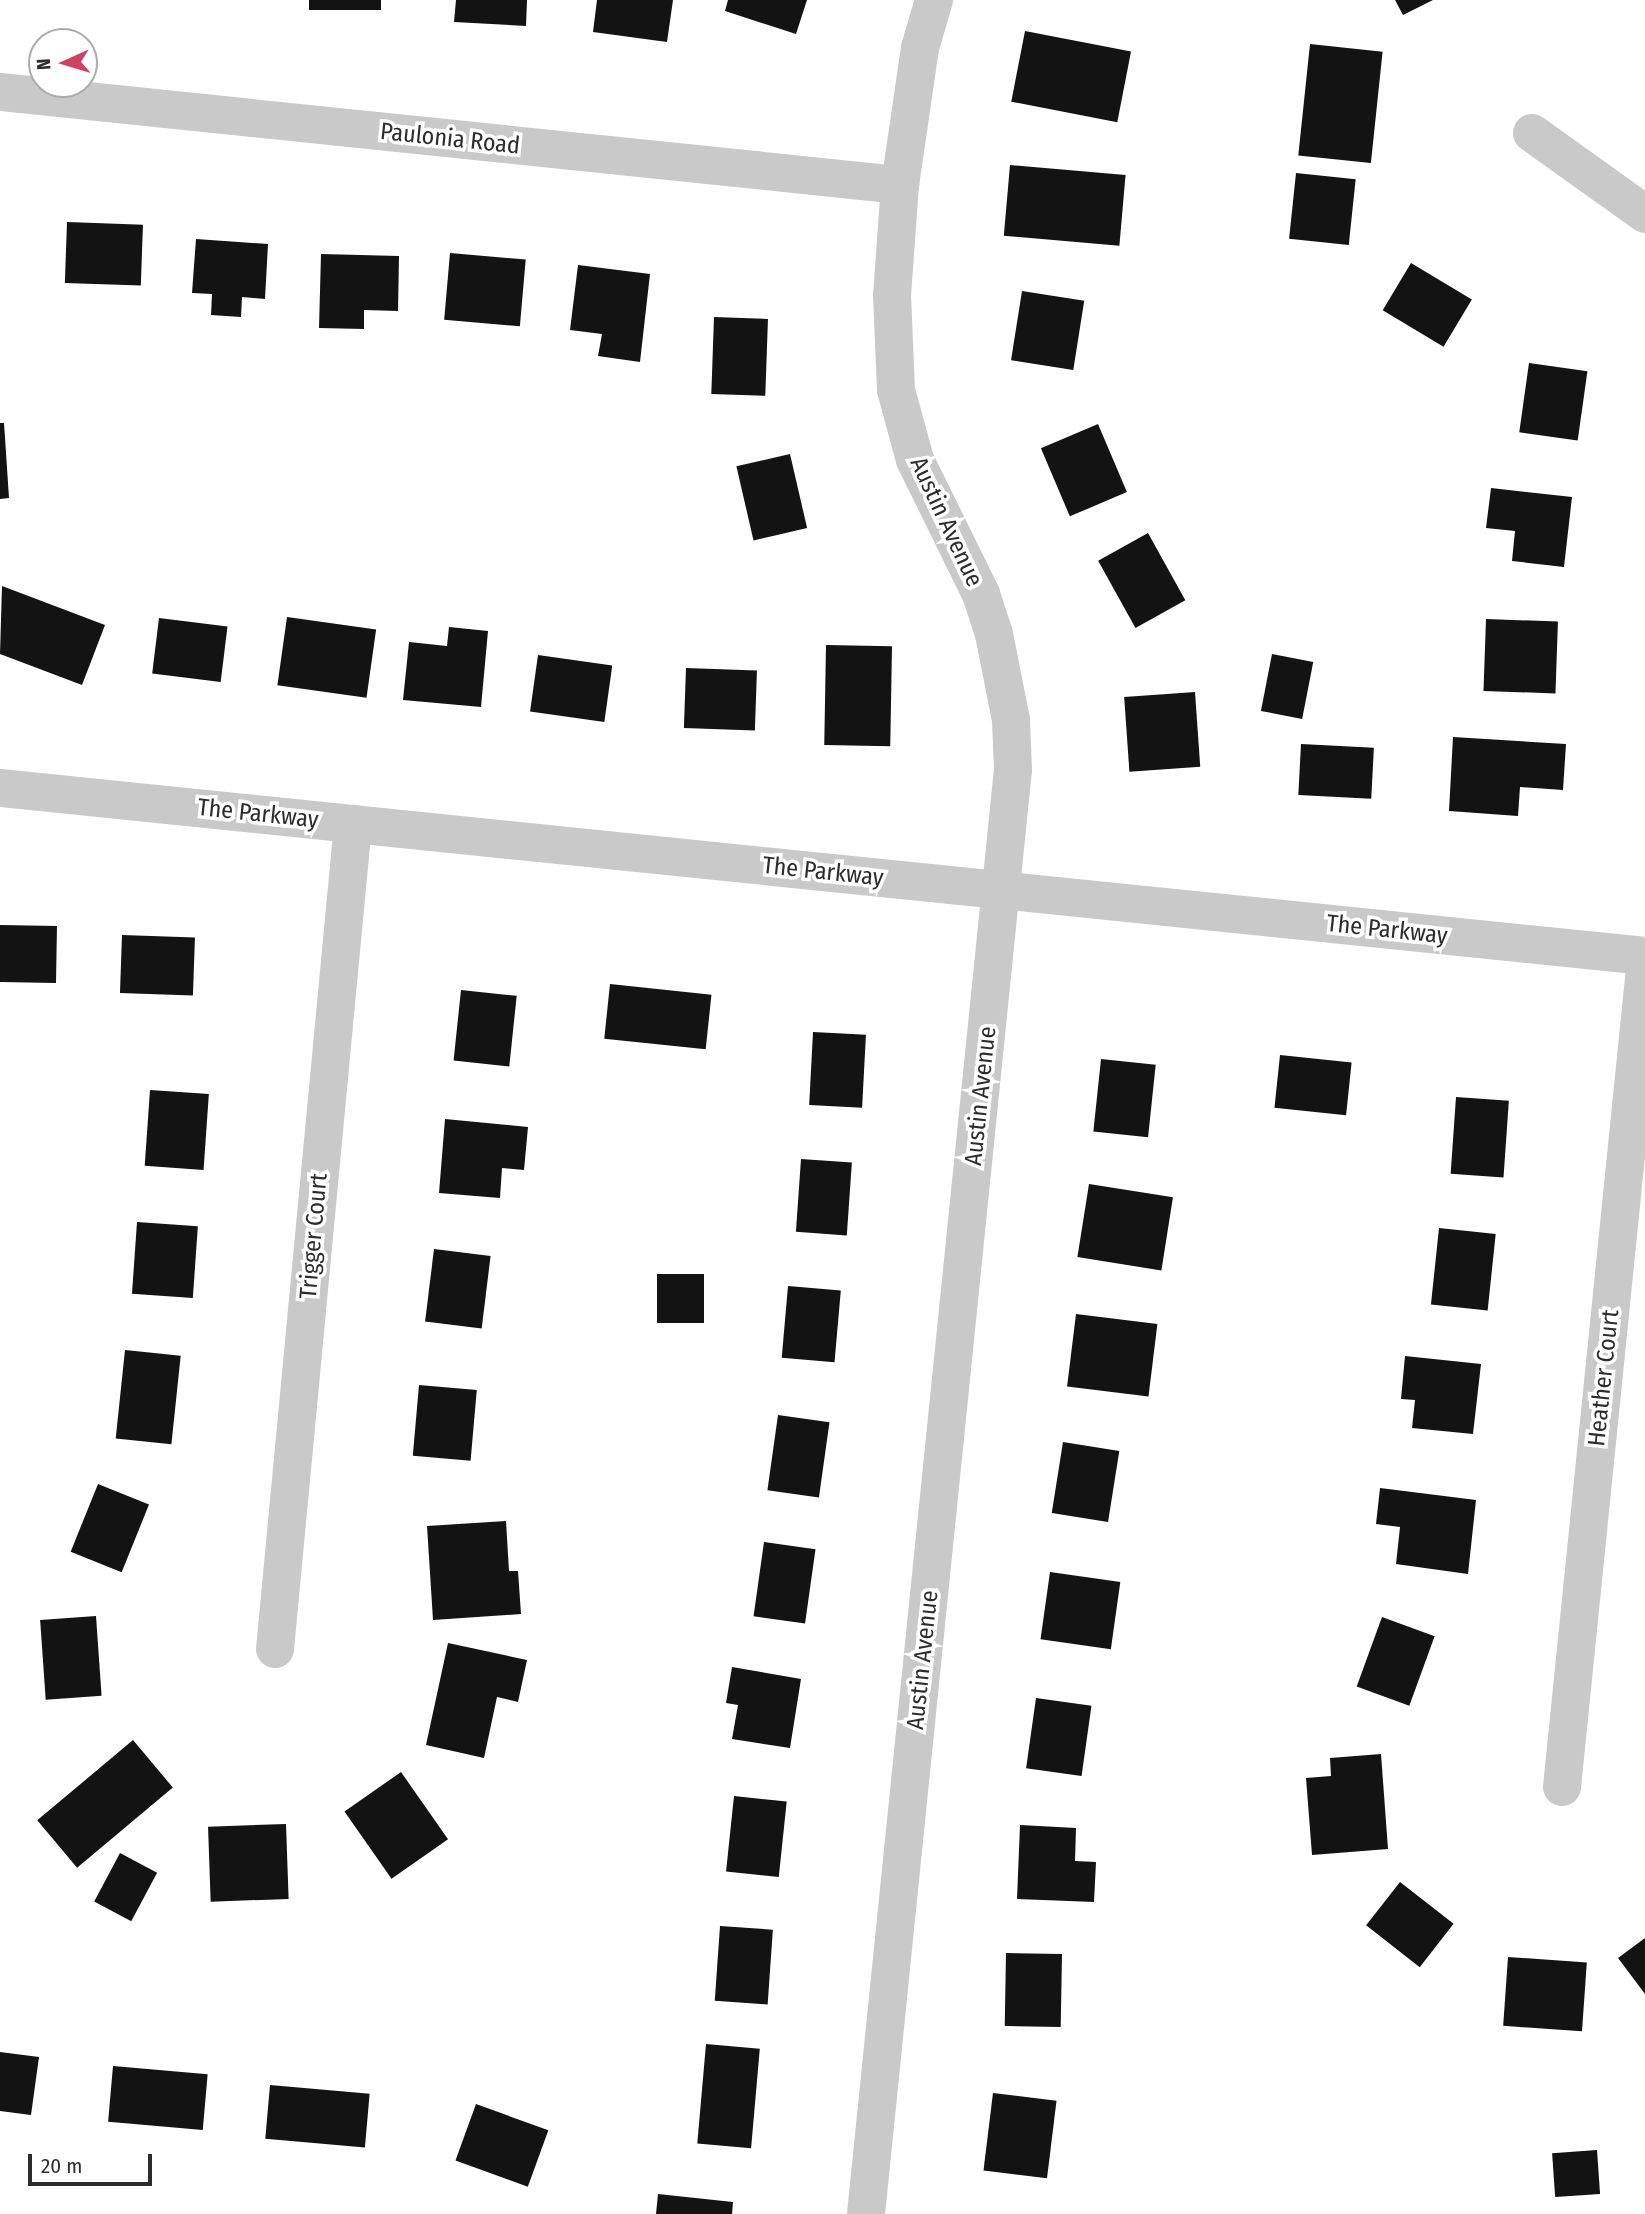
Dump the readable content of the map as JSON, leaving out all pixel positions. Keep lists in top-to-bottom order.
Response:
{
  "streets": {
    "street": [
      "Paulonia Road",
      "Austin Avenue",
      "The Parkway",
      "Trigger Court",
      "Heather Court"
    ]
  },
  "crossings": [
    ["Paulonia Road", "Austin Avenue"],
    ["Austin Avenue", "The Parkway"],
    ["The Parkway", "Trigger Court"]
  ],
  "scale_bar": "20 m",
  "north": "left"
}
